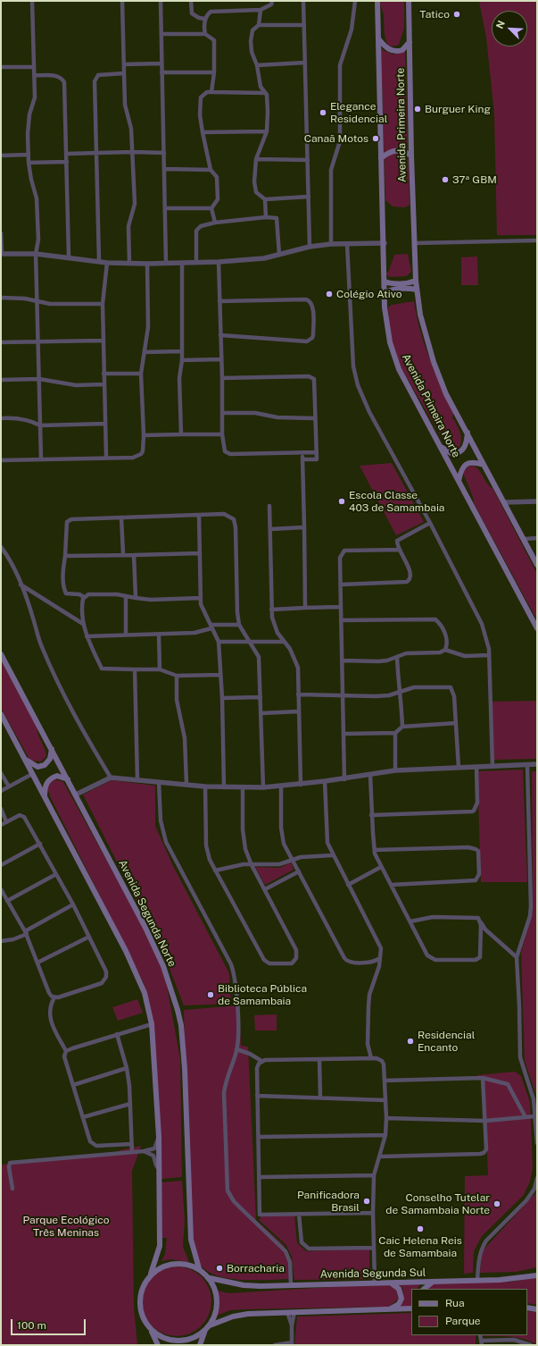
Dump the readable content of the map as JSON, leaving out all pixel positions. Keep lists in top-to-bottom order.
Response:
{
  "streets": {
    "main road": ["Avenida Primeira Norte", "Avenida Segunda Norte", "Avenida Segunda Sul"]
  },
  "crossings": [
    ["Avenida Segunda Norte", "Avenida Segunda Sul"]
  ],
  "parks": ["Parque Ecológico Três Meninas"],
  "places": [
    "Tatico",
    "Burguer King",
    "Elegance Residencial",
    "Canaã Motos",
    "37ª GBM",
    "Colégio Ativo",
    "Escola Classe 403 de Samambaia",
    "Biblioteca Pública de Samambaia",
    "Residencial Encanto",
    "Panificadora Brasil",
    "Conselho Tutelar de Samambaia Norte",
    "Caic Helena Reis de Samambaia",
    "Borracharia"
  ],
  "legend": ["Rua", "Parque"],
  "scale_bar": "100 m",
  "north": "top left"
}
